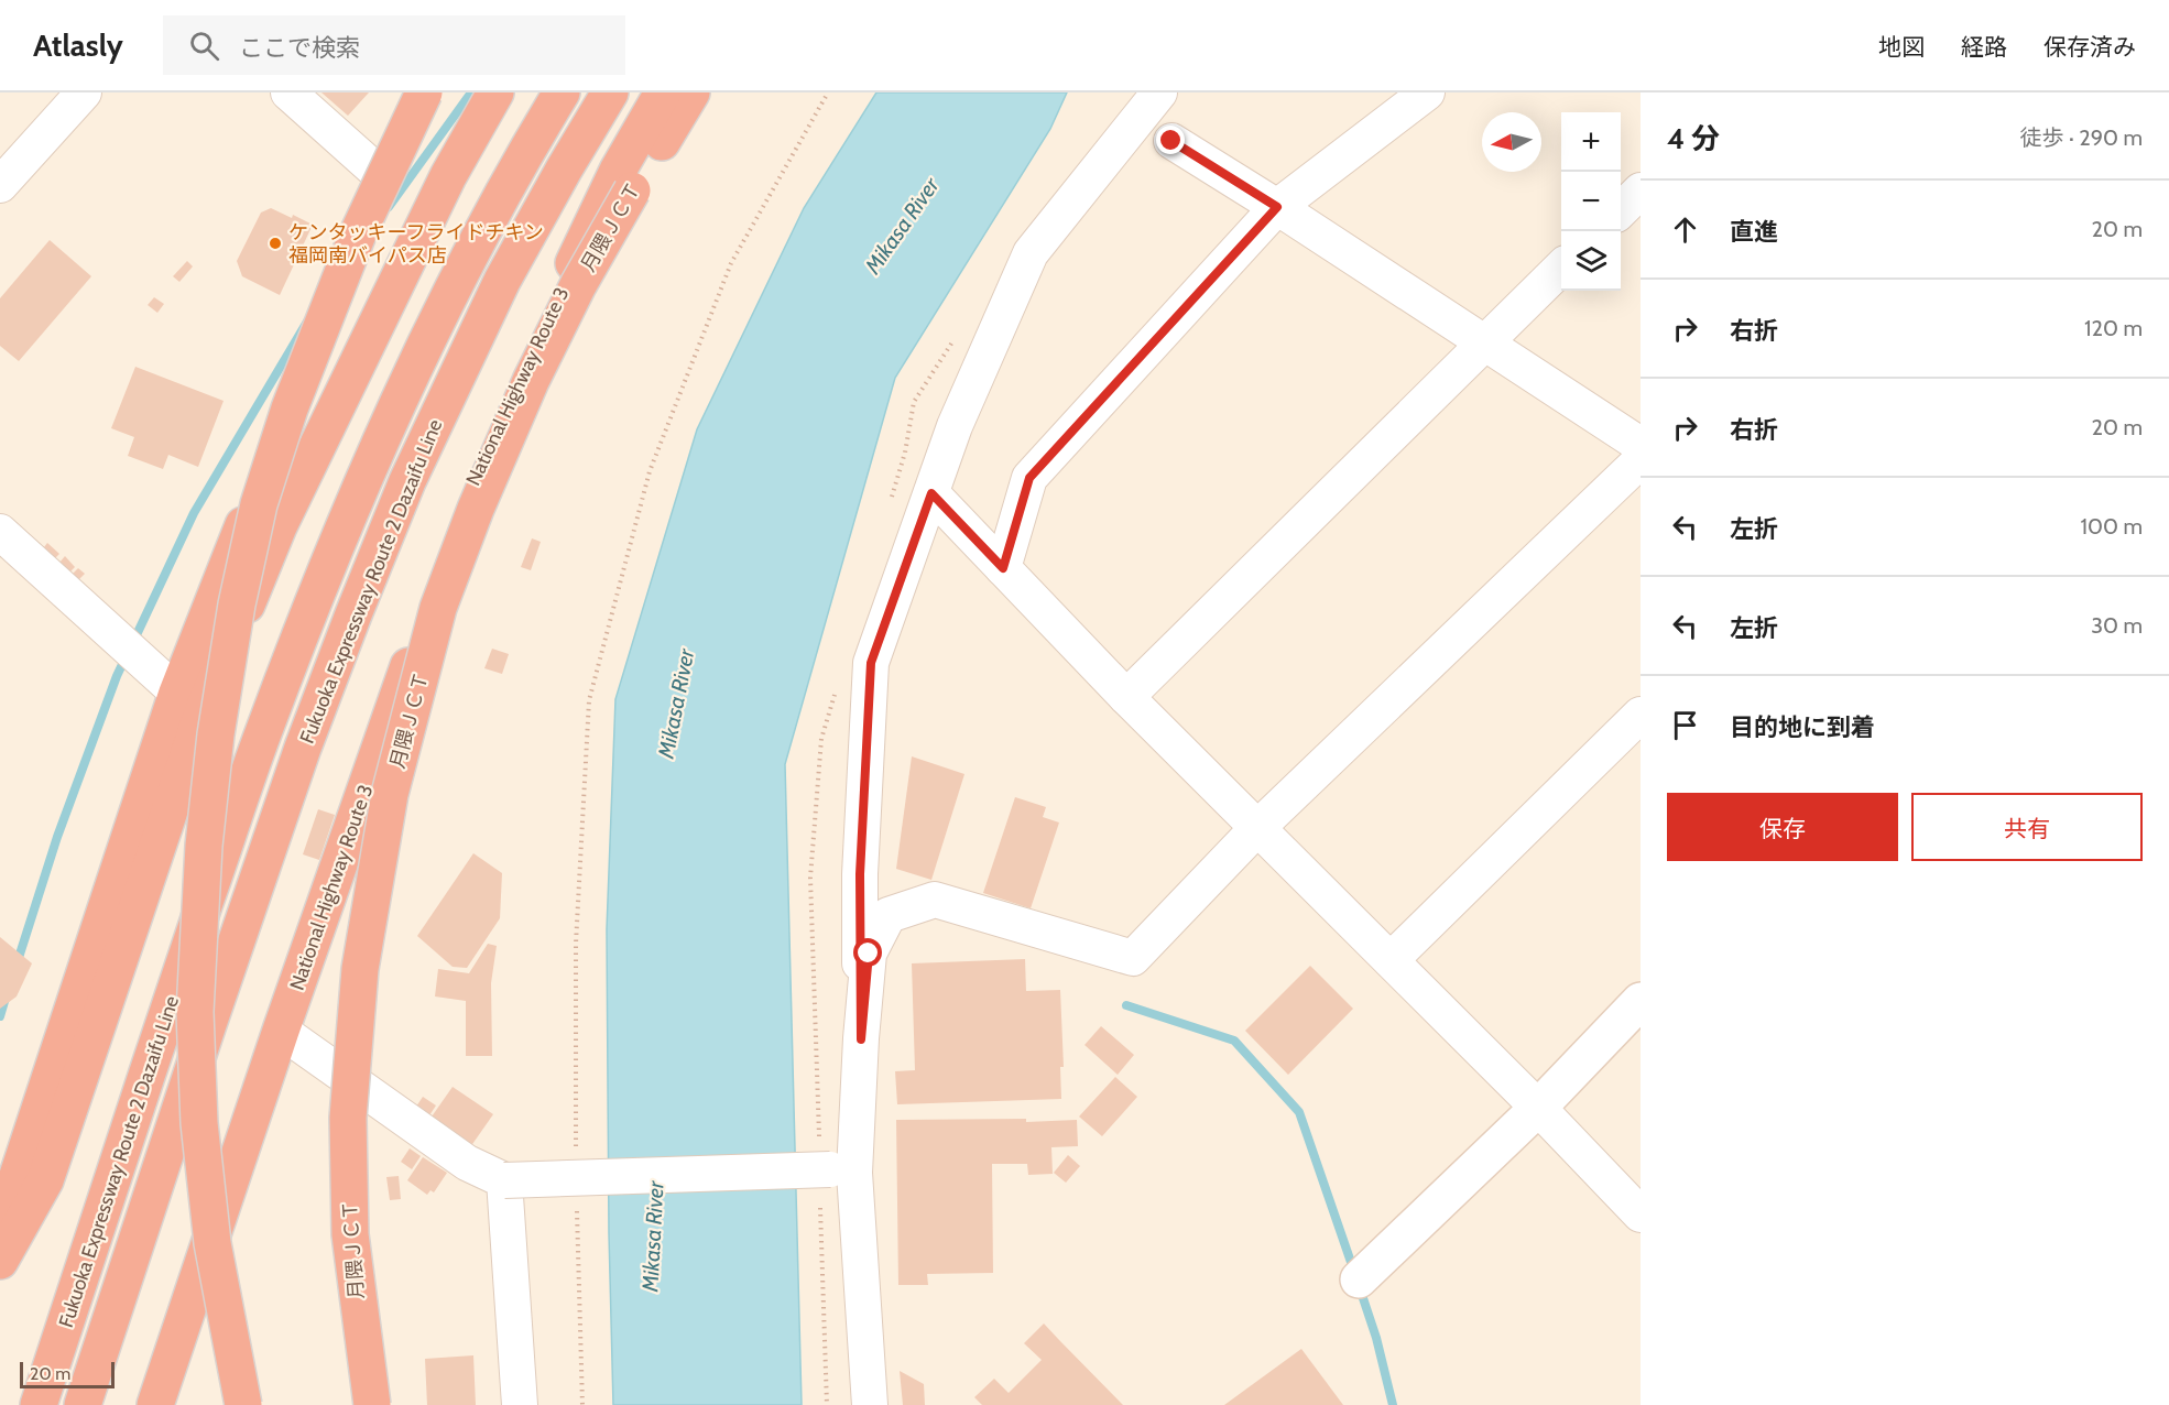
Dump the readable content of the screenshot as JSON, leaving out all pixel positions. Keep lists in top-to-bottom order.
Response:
{
  "streets": {
    "highway": ["月隈ＪＣＴ", "National Highway Route 3", "Fukuoka Expressway Route 2 Dazaifu Line"]
  },
  "water": ["Mikasa River"],
  "places": ["ケンタッキーフライドチキン 福岡南バイパス店"],
  "scale_bar": "20 m",
  "north": "left",
  "page": {
    "header": "Atlasly",
    "search": "ここで検索",
    "nav": ["地図", "経路", "保存済み"],
    "heading": ["4 分", "徒歩 · 290 m"],
    "map_buttons": ["+", "−"],
    "list": [
      ["直進", "20 m"],
      ["右折", "120 m"],
      ["右折", "20 m"],
      ["左折", "100 m"],
      ["左折", "30 m"],
      "目的地に到着"
    ],
    "buttons": ["保存", "共有"],
    "scale": "20 m"
  }
}
